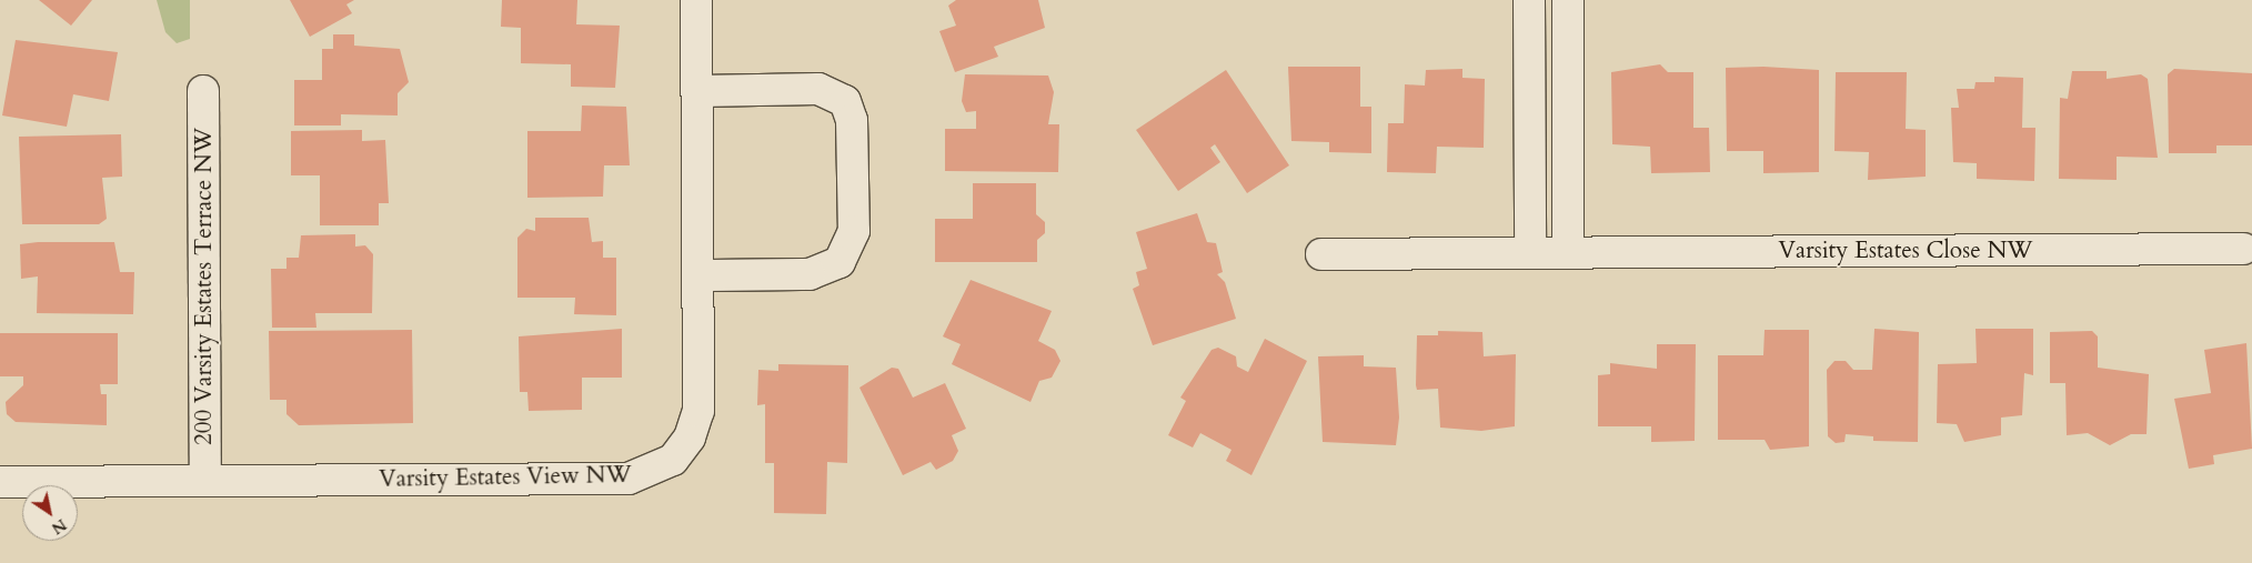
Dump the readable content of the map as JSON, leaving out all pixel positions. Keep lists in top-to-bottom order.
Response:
{
  "streets": {
    "street": ["Varsity Estates Close NW", "200 Varsity Estates Terrace NW", "Varsity Estates View NW"]
  },
  "crossings": [
    ["200 Varsity Estates Terrace NW", "Varsity Estates View NW"]
  ],
  "north": "bottom right"
}
